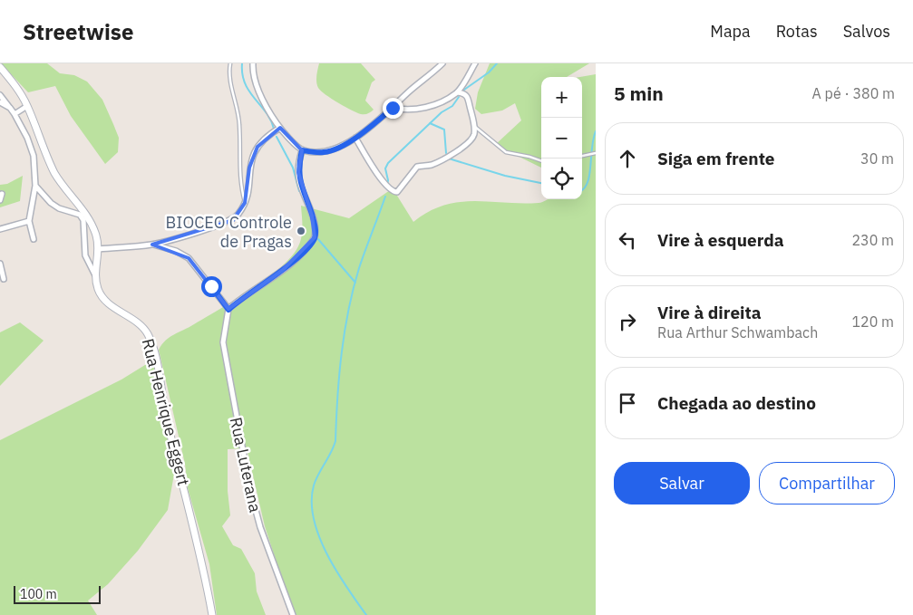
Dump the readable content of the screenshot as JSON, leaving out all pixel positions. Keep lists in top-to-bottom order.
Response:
{
  "streets": {
    "street": ["Rua Henrique Eggert", "Rua Luterana"]
  },
  "places": ["BIOCEO Controle de Pragas"],
  "scale_bar": "100 m",
  "page": {
    "header": "Streetwise",
    "nav": ["Mapa", "Rotas", "Salvos"],
    "heading": ["5 min", "A pé · 380 m"],
    "map_buttons": ["+", "−"],
    "list": [
      ["Siga em frente", "30 m"],
      ["Vire à esquerda", "230 m"],
      ["Vire à direita", "Rua Arthur Schwambach", "120 m"],
      "Chegada ao destino"
    ],
    "buttons": ["Salvar", "Compartilhar"],
    "scale": "100 m"
  }
}
